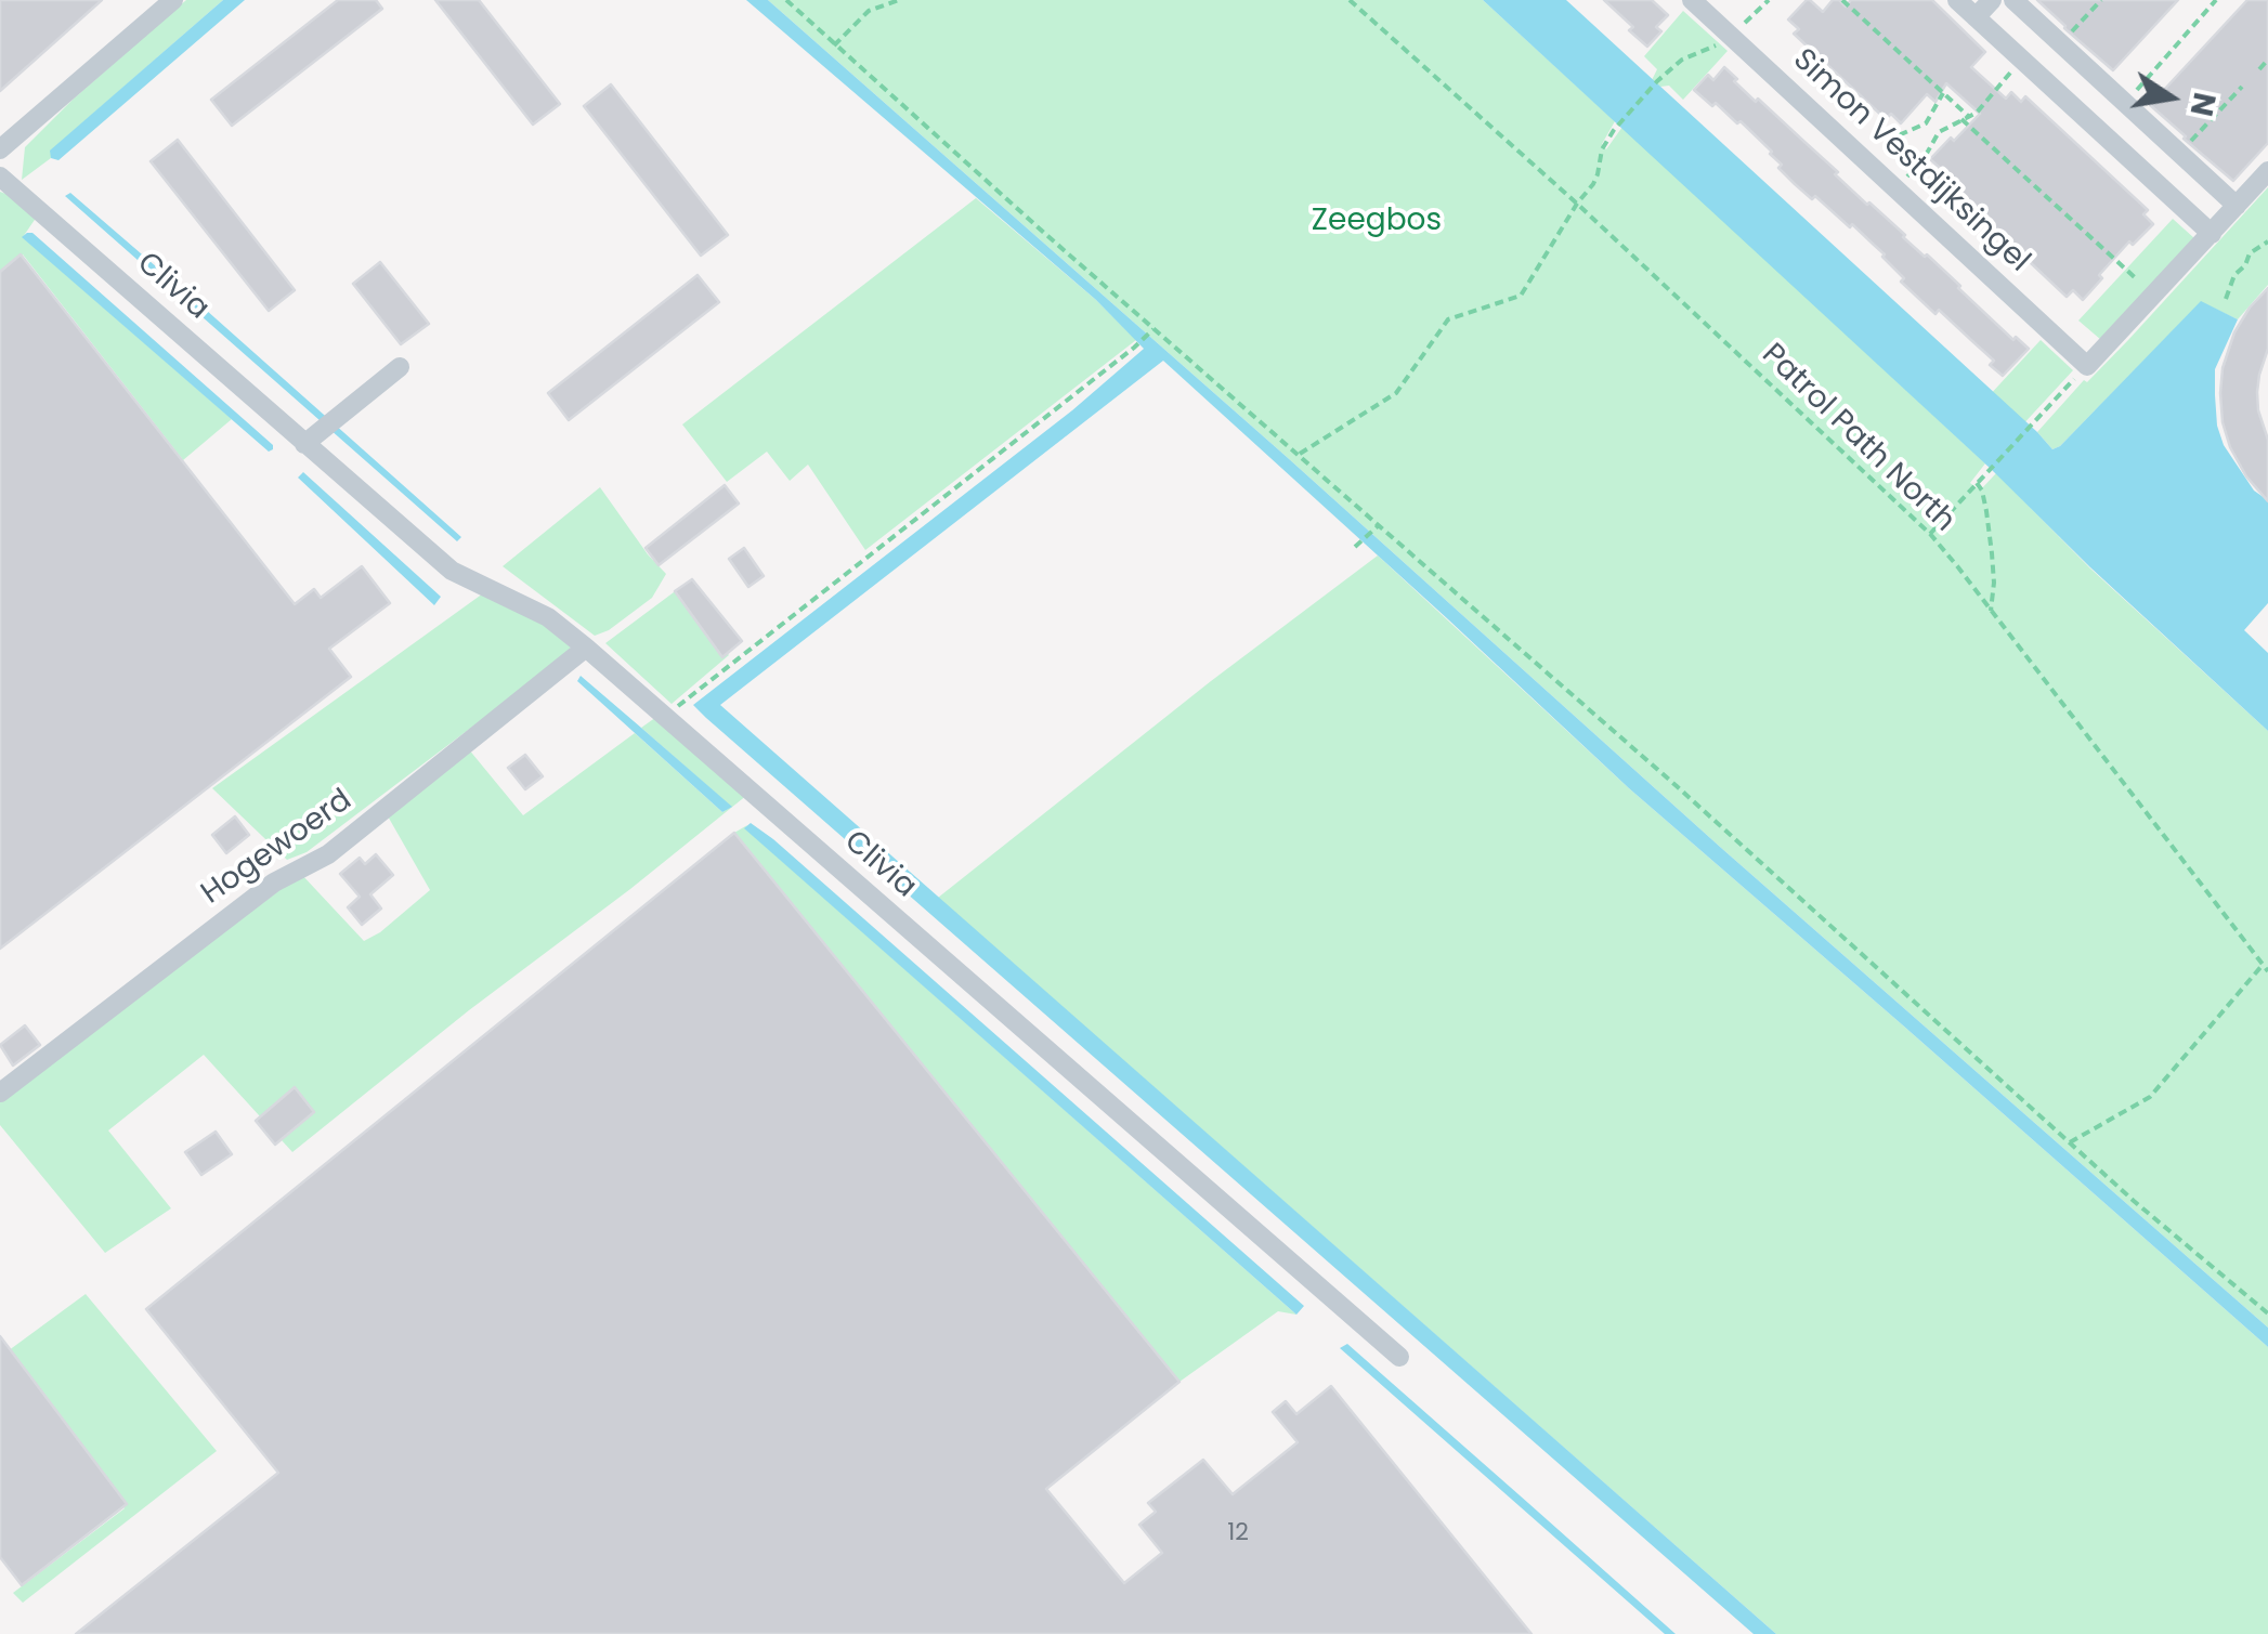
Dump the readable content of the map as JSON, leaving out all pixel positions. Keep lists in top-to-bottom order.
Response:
{
  "streets": {
    "street": ["Simon Vestdijksingel", "Clivia", "Hogewoerd"],
    "path": ["Patrol Path North"]
  },
  "crossings": [
    ["Clivia", "Hogewoerd"]
  ],
  "parks": ["Zeegbos"],
  "house_numbers": ["12"],
  "north": "right"
}
